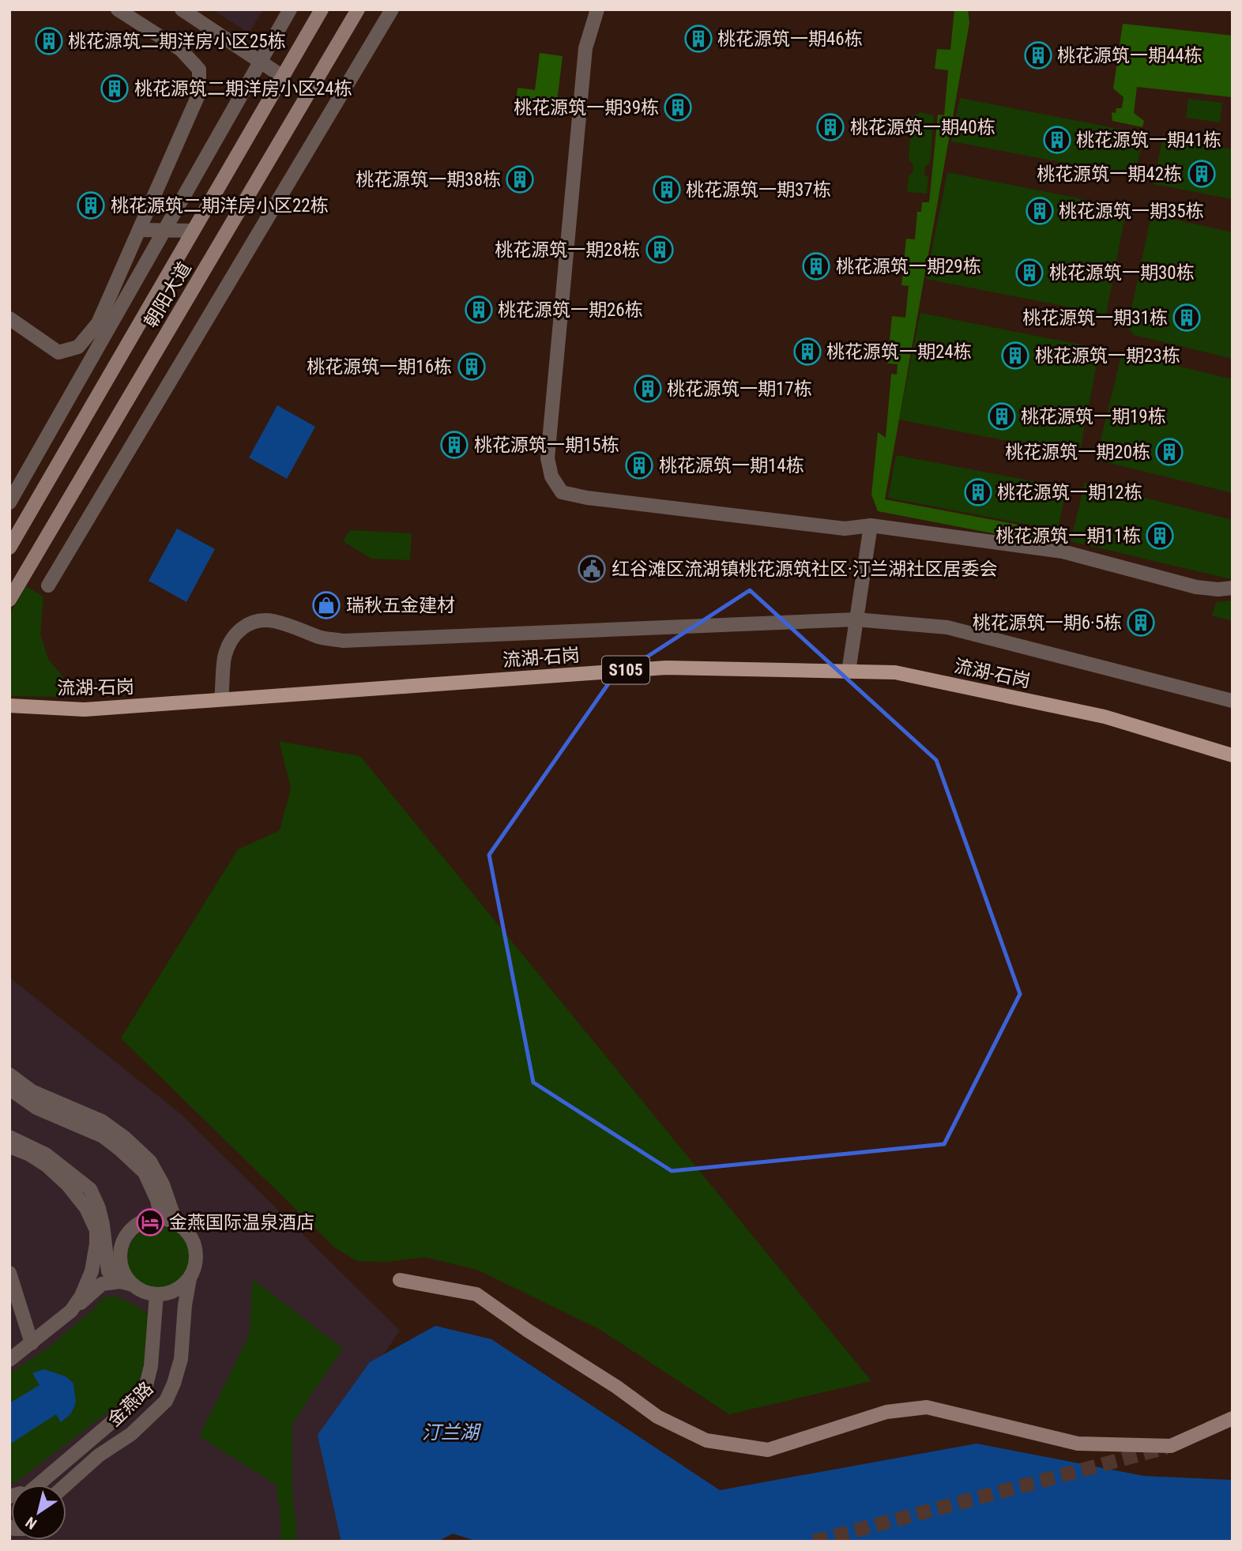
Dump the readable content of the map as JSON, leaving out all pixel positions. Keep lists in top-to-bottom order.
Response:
{
  "streets": {
    "main road": ["朝阳大道", "流湖-石岗", "S105"],
    "street": ["金燕路"]
  },
  "water": ["汀兰湖"],
  "places": {
    "building": [
      "桃花源筑一期46栋",
      "桃花源筑二期洋房小区25栋",
      "桃花源筑一期44栋",
      "桃花源筑二期洋房小区24栋",
      "桃花源筑一期39栋",
      "桃花源筑一期40栋",
      "桃花源筑一期41栋",
      "桃花源筑一期42栋",
      "桃花源筑一期38栋",
      "桃花源筑一期37栋",
      "桃花源筑二期洋房小区22栋",
      "桃花源筑一期35栋",
      "桃花源筑一期28栋",
      "桃花源筑一期29栋",
      "桃花源筑一期30栋",
      "桃花源筑一期26栋",
      "桃花源筑一期31栋",
      "桃花源筑一期24栋",
      "桃花源筑一期23栋",
      "桃花源筑一期16栋",
      "桃花源筑一期17栋",
      "桃花源筑一期19栋",
      "桃花源筑一期15栋",
      "桃花源筑一期20栋",
      "桃花源筑一期14栋",
      "桃花源筑一期12栋",
      "桃花源筑一期11栋",
      "桃花源筑一期6·5栋"
    ],
    "public building": ["红谷滩区流湖镇桃花源筑社区·汀兰湖社区居委会"],
    "shop": ["瑞秋五金建材"],
    "hotel": ["金燕国际温泉酒店"]
  },
  "north": "bottom left"
}
